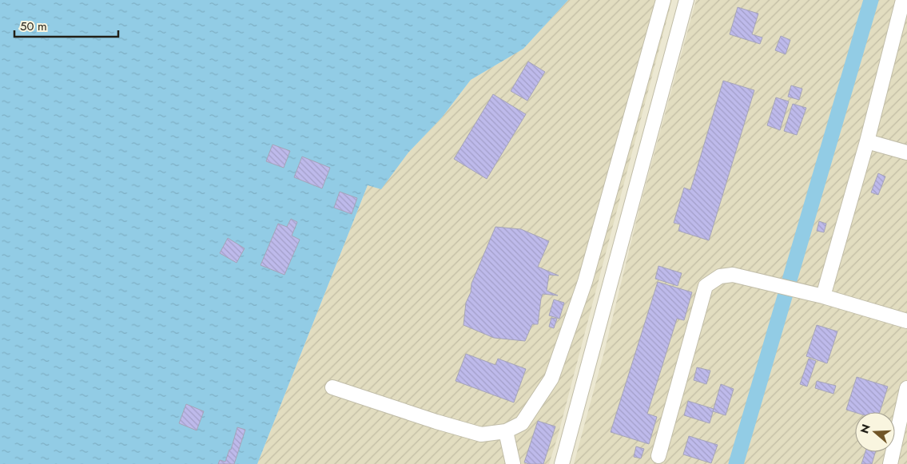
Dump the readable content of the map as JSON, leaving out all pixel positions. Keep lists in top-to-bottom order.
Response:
{
  "scale_bar": "50 m",
  "north": "left"
}
